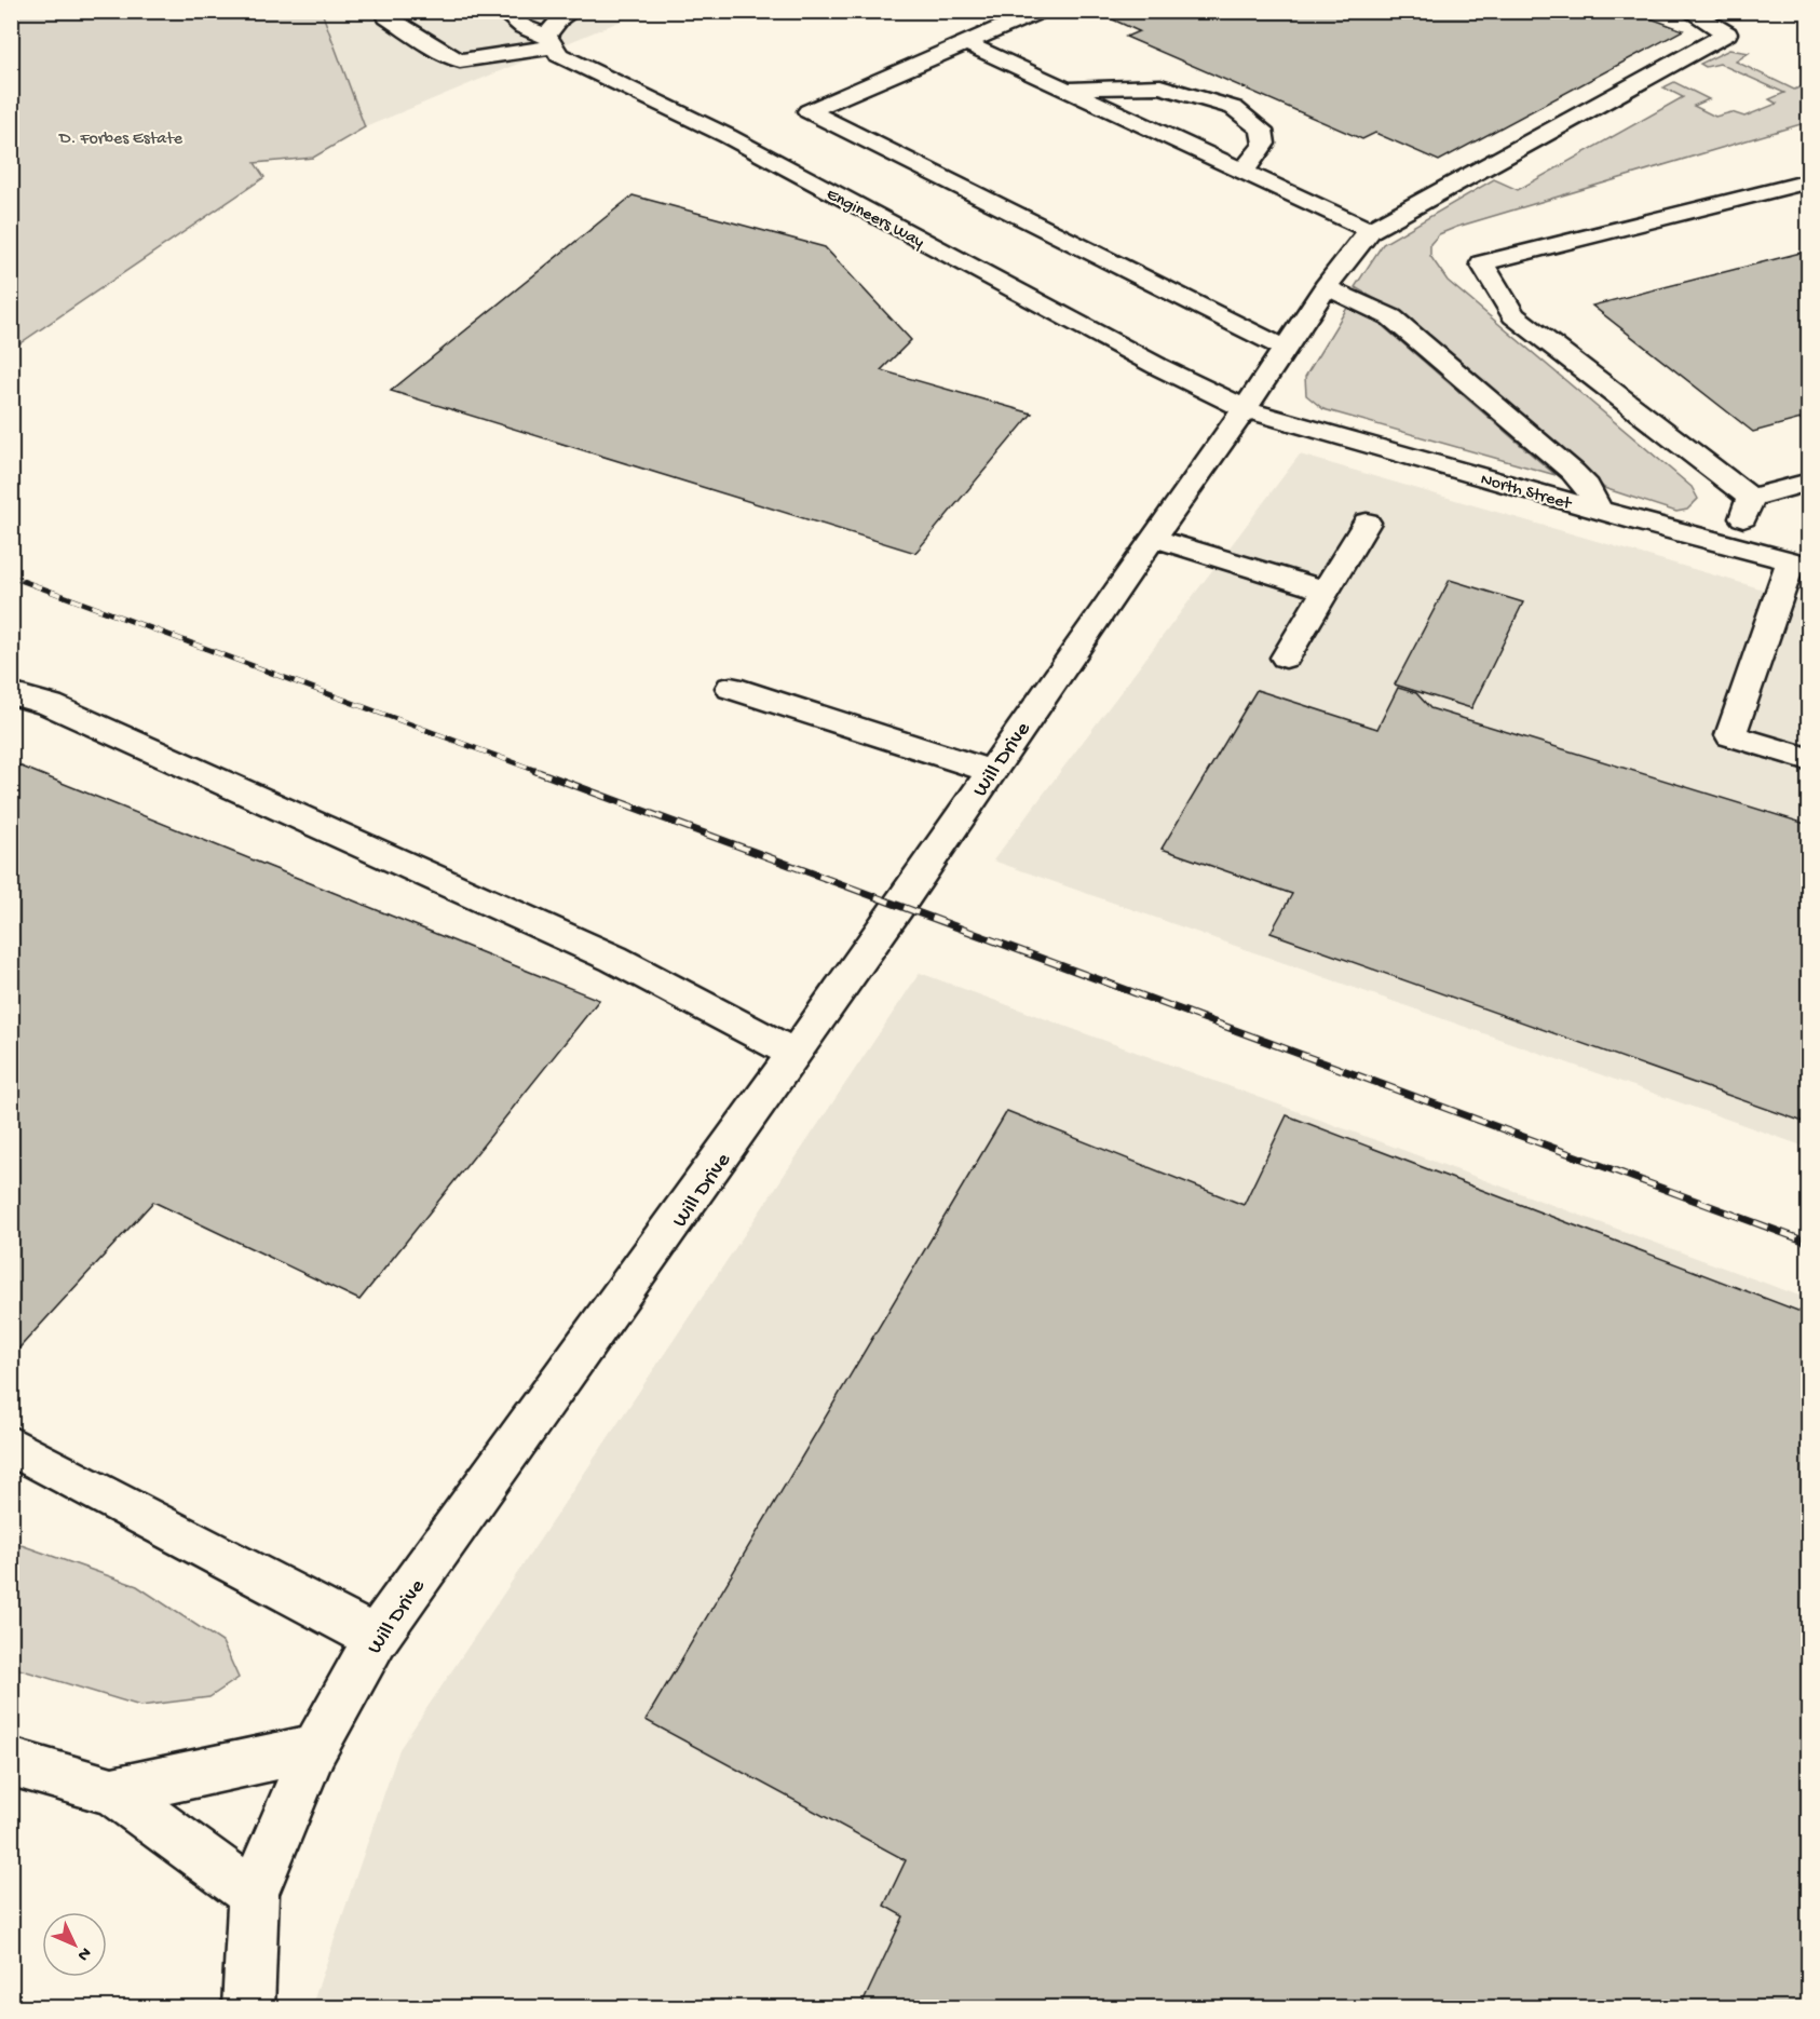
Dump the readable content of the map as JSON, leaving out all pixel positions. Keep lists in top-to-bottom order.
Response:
{
  "streets": {
    "street": ["Engineers Way", "North Street", "Will Drive"]
  },
  "crossings": [
    ["Engineers Way", "North Street"],
    ["Engineers Way", "Will Drive"],
    ["North Street", "Will Drive"]
  ],
  "parks": ["D. Forbes Estate"],
  "north": "bottom right"
}
